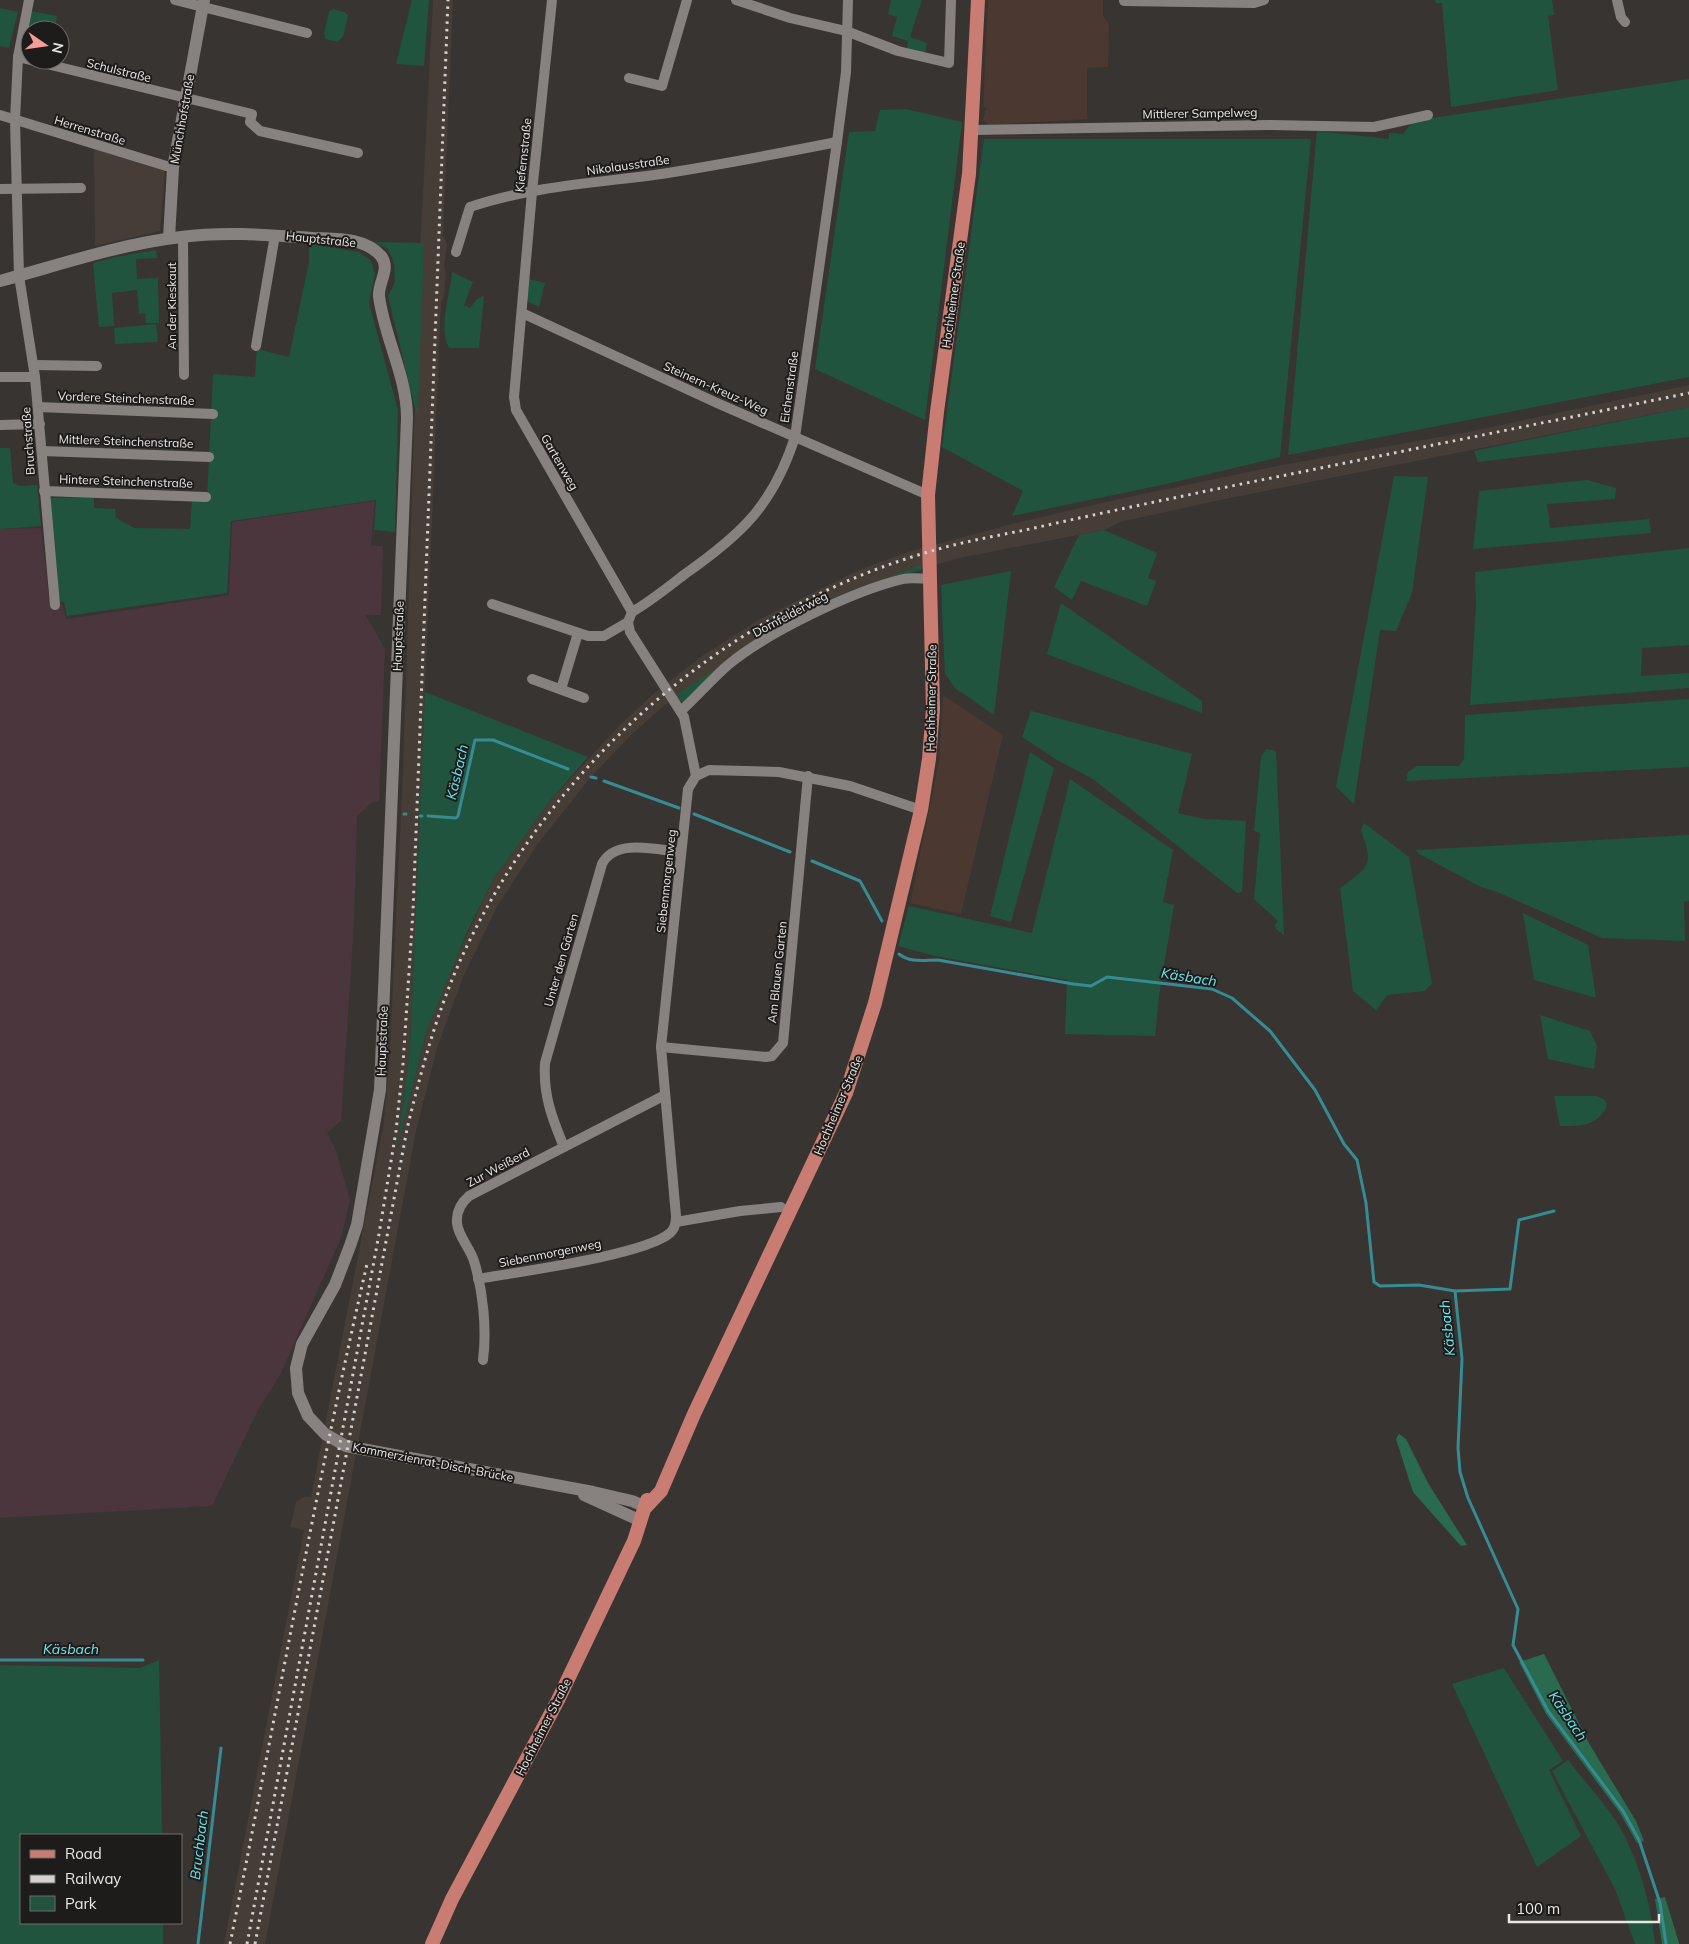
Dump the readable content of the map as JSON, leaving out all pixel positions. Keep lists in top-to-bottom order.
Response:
{
  "streets": {
    "main road": ["Hochheimer Straße"],
    "street": [
      "Schulstraße",
      "Mittlerer Sampelweg",
      "Münchhofstraße",
      "Herrenstraße",
      "Kiefernstraße",
      "Nikolausstraße",
      "Hauptstraße",
      "An der Kieskaut",
      "Eichenstraße",
      "Steinern-Kreuz-Weg",
      "Vordere Steinchenstraße",
      "Bruchstraße",
      "Mittlere Steinchenstraße",
      "Gartenweg",
      "Hintere Steinchenstraße",
      "Dornfelderweg",
      "Siebenmorgenweg",
      "Unter den Gärten",
      "Am Blauen Garten",
      "Zur Weißerd",
      "Kommerzienrat-Disch-Brücke"
    ]
  },
  "crossings": [
    ["Schulstraße", "Münchhofstraße"],
    ["Schulstraße", "Bruchstraße"],
    ["Mittlerer Sampelweg", "Hochheimer Straße"],
    ["Münchhofstraße", "Herrenstraße"],
    ["Münchhofstraße", "Hauptstraße"],
    ["Herrenstraße", "Bruchstraße"],
    ["Kiefernstraße", "Nikolausstraße"],
    ["Kiefernstraße", "Steinern-Kreuz-Weg"],
    ["Kiefernstraße", "Gartenweg"],
    ["Nikolausstraße", "Eichenstraße"],
    ["Hauptstraße", "An der Kieskaut"],
    ["Hauptstraße", "Bruchstraße"],
    ["Hauptstraße", "Kommerzienrat-Disch-Brücke"],
    ["Hochheimer Straße", "Steinern-Kreuz-Weg"],
    ["Hochheimer Straße", "Dornfelderweg"],
    ["Hochheimer Straße", "Kommerzienrat-Disch-Brücke"],
    ["Eichenstraße", "Steinern-Kreuz-Weg"],
    ["Eichenstraße", "Gartenweg"],
    ["Steinern-Kreuz-Weg", "Gartenweg"],
    ["Vordere Steinchenstraße", "Bruchstraße"],
    ["Bruchstraße", "Mittlere Steinchenstraße"],
    ["Bruchstraße", "Hintere Steinchenstraße"],
    ["Siebenmorgenweg", "Unter den Gärten"],
    ["Siebenmorgenweg", "Am Blauen Garten"],
    ["Siebenmorgenweg", "Zur Weißerd"],
    ["Unter den Gärten", "Zur Weißerd"]
  ],
  "water": ["Käsbach", "Bruchbach"],
  "legend": ["Road", "Railway", "Park"],
  "scale_bar": "100 m",
  "north": "right"
}
